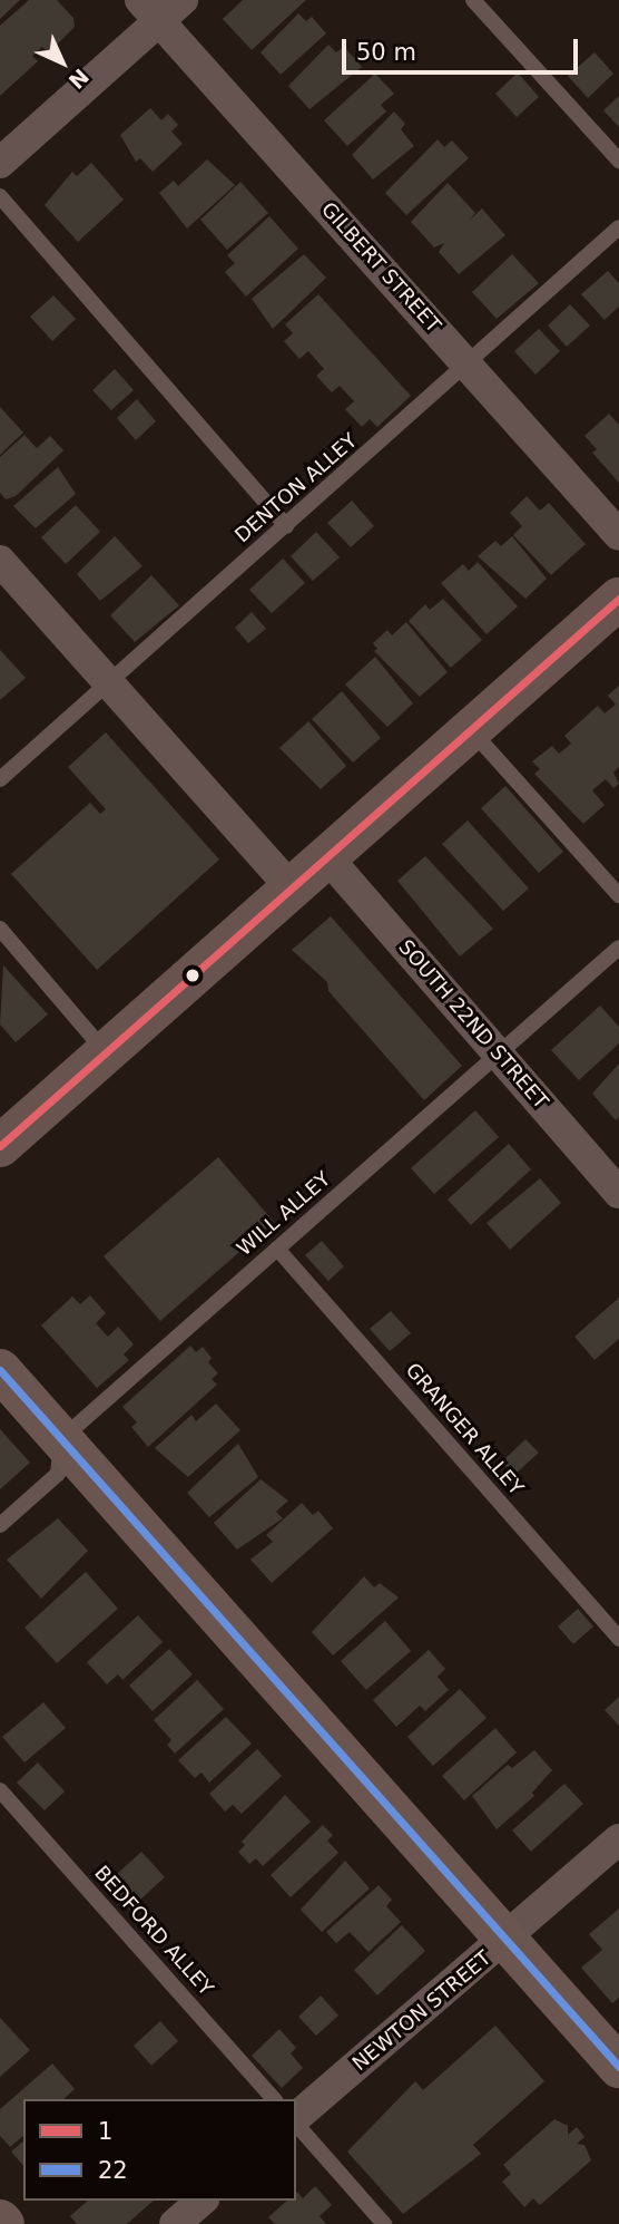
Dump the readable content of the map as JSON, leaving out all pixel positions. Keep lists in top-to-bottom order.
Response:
{
  "streets": {
    "street": ["GILBERT STREET", "SOUTH 22ND STREET", "NEWTON STREET"],
    "lane": [
      "DENTON ALLEY",
      "WILL ALLEY",
      "GRANGER ALLEY",
      "BEDFORD ALLEY"
    ]
  },
  "crossings": [
    ["GILBERT STREET", "DENTON ALLEY"],
    ["SOUTH 22ND STREET", "WILL ALLEY"],
    ["WILL ALLEY", "GRANGER ALLEY"]
  ],
  "lines": ["transit line 1", "transit line 22"],
  "legend": ["1", "22"],
  "scale_bar": "50 m",
  "north": "bottom right"
}
